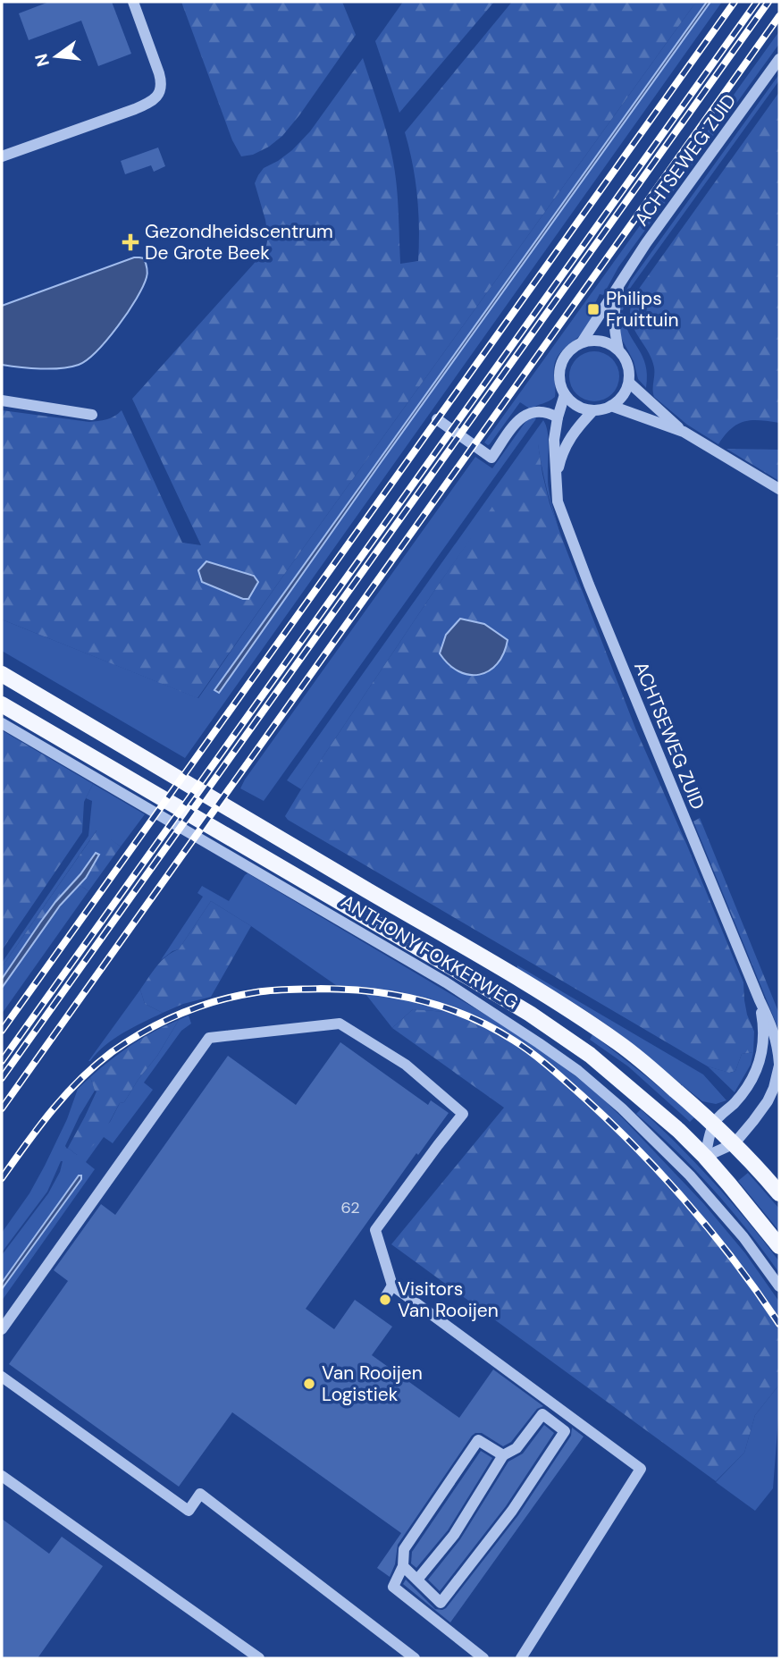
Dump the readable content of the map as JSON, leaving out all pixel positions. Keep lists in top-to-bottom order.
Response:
{
  "streets": {
    "main road": ["ANTHONY FOKKERWEG"],
    "street": ["ACHTSEWEG ZUID"]
  },
  "crossings": [
    ["ACHTSEWEG ZUID", "ANTHONY FOKKERWEG"]
  ],
  "places": {
    "health": ["Gezondheidscentrum De Grote Beek"],
    "transit": ["Philips Fruittuin"],
    "other": ["Visitors Van Rooijen", "Van Rooijen Logistiek"]
  },
  "house_numbers": ["62"],
  "north": "left"
}
